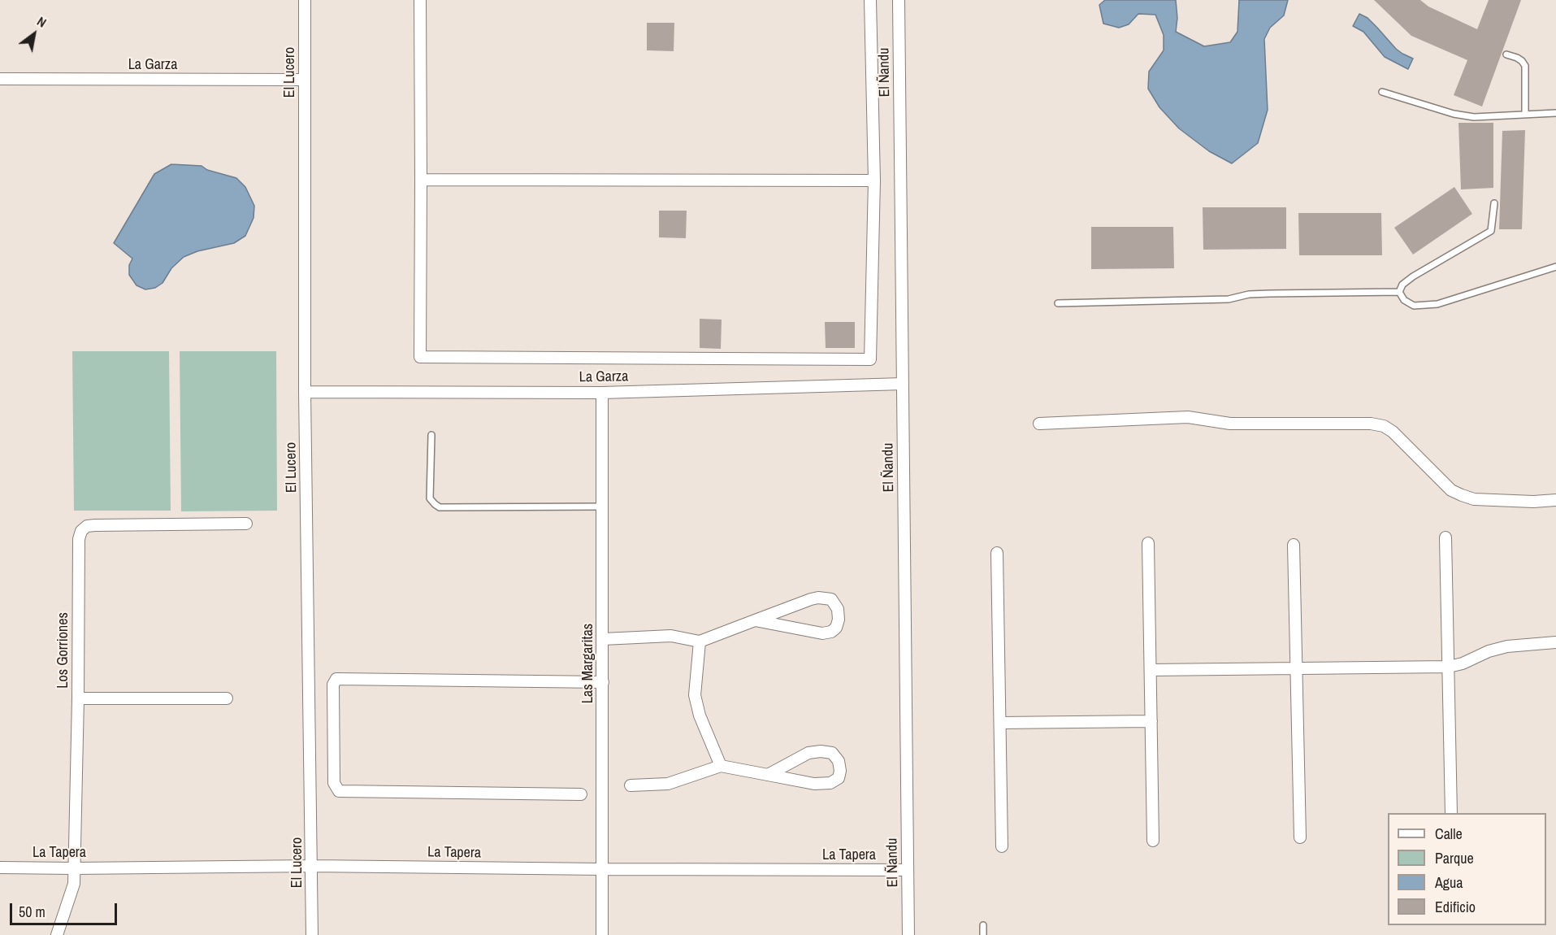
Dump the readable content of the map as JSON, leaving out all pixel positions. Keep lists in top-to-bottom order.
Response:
{
  "streets": {
    "street": [
      "La Garza",
      "El Lucero",
      "El Ñandu",
      "Los Gorriones",
      "Las Margaritas",
      "La Tapera"
    ]
  },
  "crossings": [
    ["La Garza", "El Lucero"],
    ["La Garza", "El Ñandu"],
    ["La Garza", "Las Margaritas"],
    ["El Lucero", "La Tapera"],
    ["El Ñandu", "La Tapera"],
    ["Los Gorriones", "La Tapera"],
    ["Las Margaritas", "La Tapera"]
  ],
  "legend": [
    "Calle",
    "Parque",
    "Agua",
    "Edificio"
  ],
  "scale_bar": "50 m",
  "north": "top right"
}
